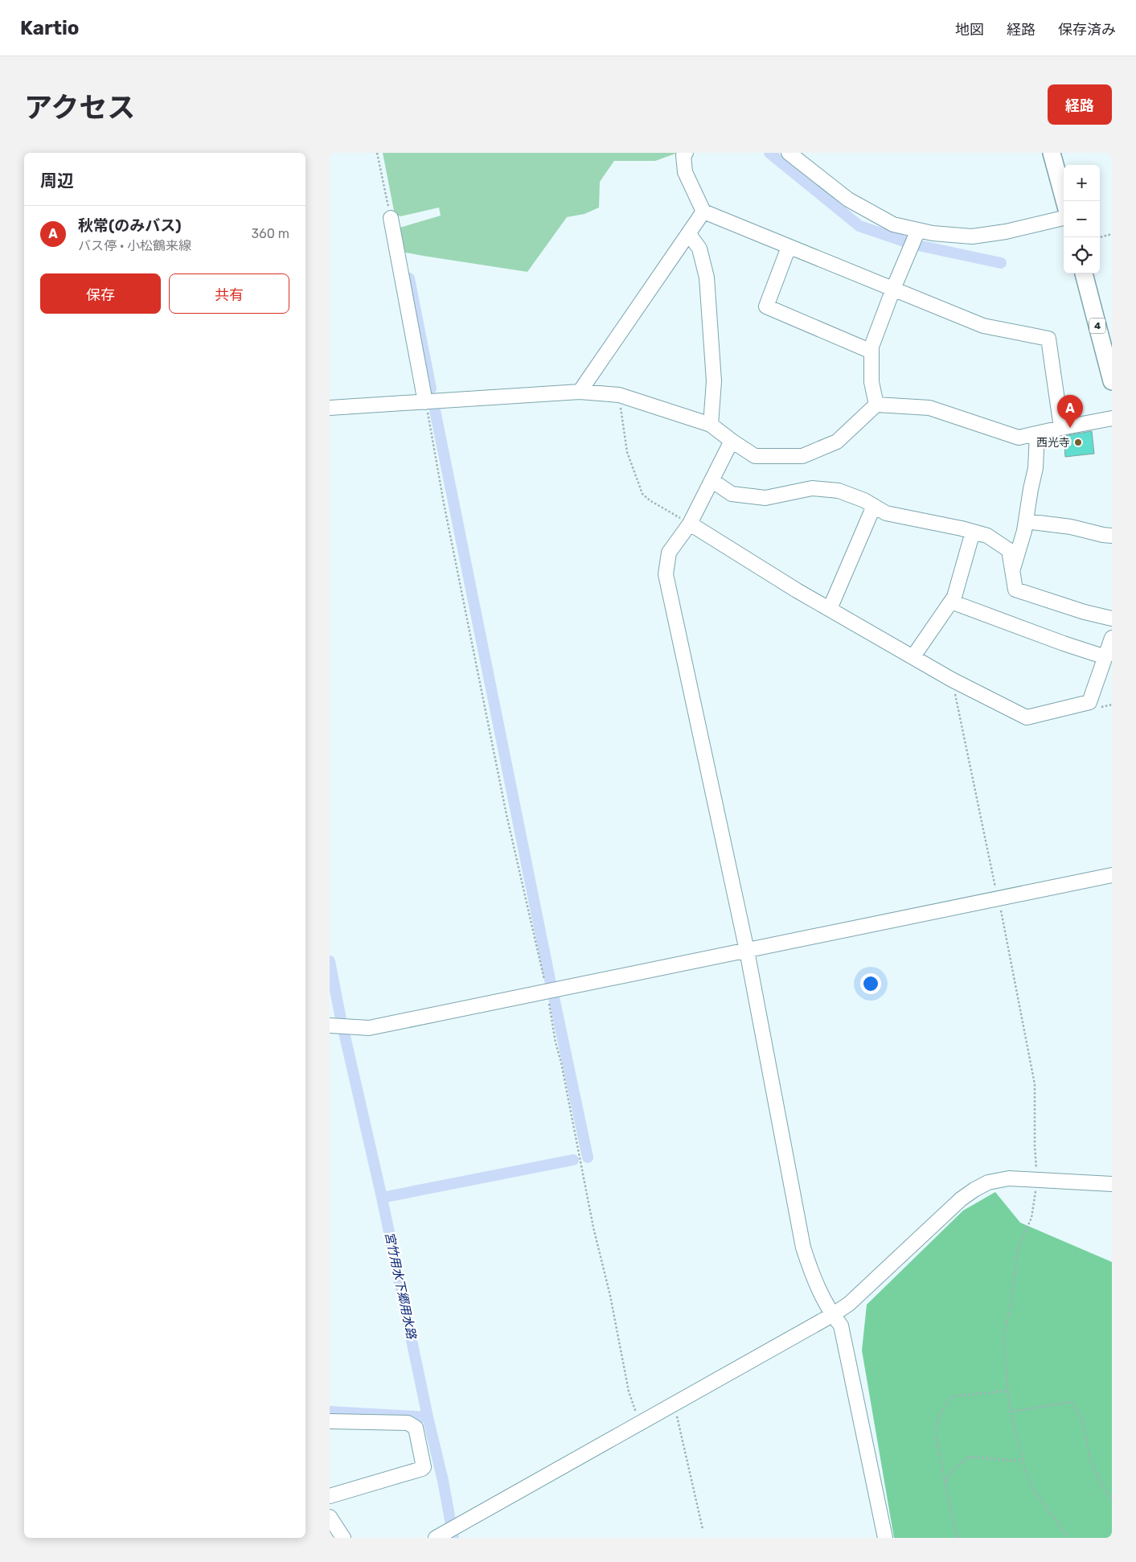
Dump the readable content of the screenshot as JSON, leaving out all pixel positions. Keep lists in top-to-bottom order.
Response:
{
  "streets": {
    "main road": ["4"]
  },
  "water": ["宮竹用水下郷用水路"],
  "places": ["西光寺"],
  "page": {
    "header": "Kartio",
    "nav": ["地図", "経路", "保存済み"],
    "title": "アクセス",
    "buttons": [
      "経路",
      ["保存", "共有"]
    ],
    "heading": "周辺",
    "map_buttons": ["+", "−"],
    "list": [
      {
        "mark": "A",
        "name": "秋常(のみバス)",
        "note": "バス停 · 小松鶴来線",
        "value": "360 m"
      }
    ],
    "pins": "A"
  }
}
